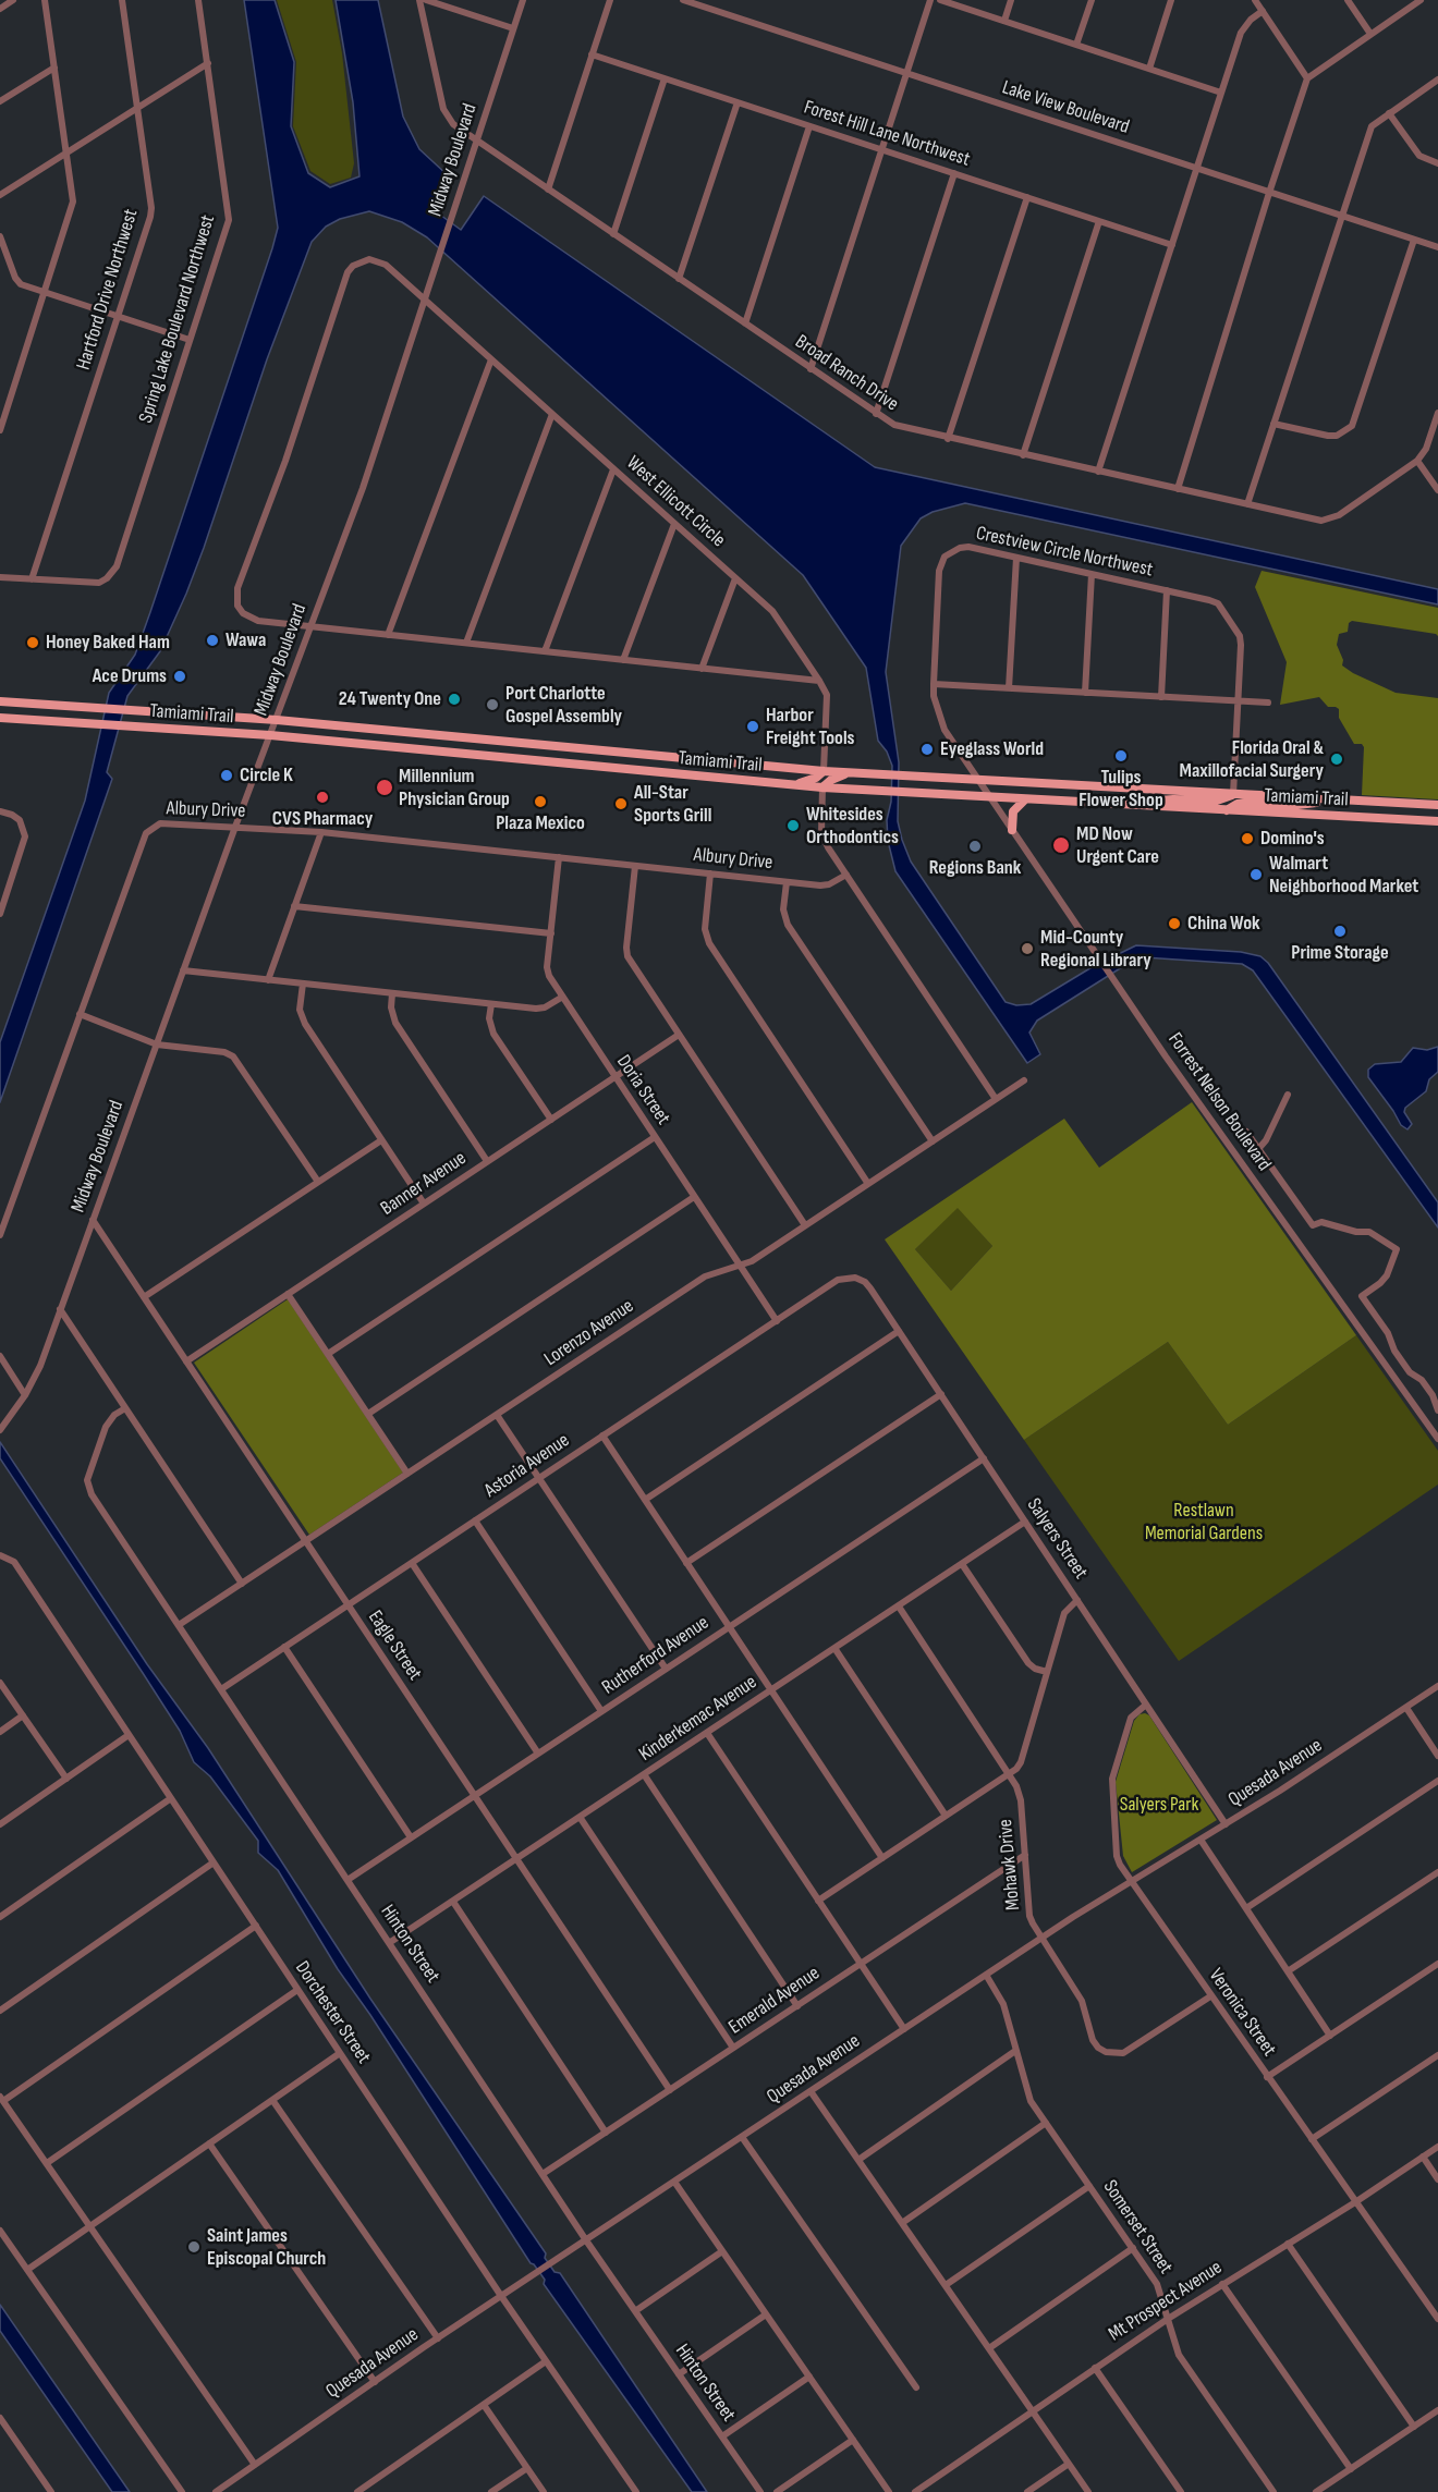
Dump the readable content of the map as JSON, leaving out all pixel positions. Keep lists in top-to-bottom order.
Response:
{
  "streets": {
    "main road": ["Tamiami Trail"],
    "street": [
      "Lake View Boulevard",
      "Forest Hill Lane Northwest",
      "Midway Boulevard",
      "Hartford Drive Northwest",
      "Spring Lake Boulevard Northwest",
      "Broad Ranch Drive",
      "West Ellicott Circle",
      "Crestview Circle Northwest",
      "Albury Drive",
      "Doria Street",
      "Forrest Nelson Boulevard",
      "Banner Avenue",
      "Lorenzo Avenue",
      "Astoria Avenue",
      "Salyers Street",
      "Eagle Street",
      "Rutherford Avenue",
      "Kinderkemac Avenue",
      "Quesada Avenue",
      "Mohawk Drive",
      "Hinton Street",
      "Emerald Avenue",
      "Dorchester Street",
      "Veronica Street",
      "Somerset Street",
      "Mt Prospect Avenue"
    ]
  },
  "crossings": [
    ["Midway Boulevard", "Broad Ranch Drive"],
    ["Midway Boulevard", "West Ellicott Circle"],
    ["Midway Boulevard", "Tamiami Trail"],
    ["Midway Boulevard", "Albury Drive"],
    ["Midway Boulevard", "Eagle Street"],
    ["Hartford Drive Northwest", "Spring Lake Boulevard Northwest"],
    ["West Ellicott Circle", "Tamiami Trail"],
    ["Crestview Circle Northwest", "Tamiami Trail"],
    ["Crestview Circle Northwest", "Forrest Nelson Boulevard"],
    ["Tamiami Trail", "Forrest Nelson Boulevard"],
    ["Albury Drive", "Doria Street"],
    ["Doria Street", "Banner Avenue"],
    ["Doria Street", "Lorenzo Avenue"],
    ["Doria Street", "Astoria Avenue"],
    ["Banner Avenue", "Eagle Street"],
    ["Lorenzo Avenue", "Eagle Street"],
    ["Lorenzo Avenue", "Hinton Street"],
    ["Astoria Avenue", "Salyers Street"],
    ["Astoria Avenue", "Eagle Street"],
    ["Astoria Avenue", "Hinton Street"],
    ["Salyers Street", "Rutherford Avenue"],
    ["Salyers Street", "Kinderkemac Avenue"],
    ["Salyers Street", "Quesada Avenue"],
    ["Salyers Street", "Veronica Street"],
    ["Eagle Street", "Rutherford Avenue"],
    ["Eagle Street", "Kinderkemac Avenue"],
    ["Eagle Street", "Emerald Avenue"],
    ["Rutherford Avenue", "Hinton Street"],
    ["Kinderkemac Avenue", "Mohawk Drive"],
    ["Kinderkemac Avenue", "Hinton Street"],
    ["Quesada Avenue", "Mohawk Drive"],
    ["Quesada Avenue", "Hinton Street"],
    ["Quesada Avenue", "Dorchester Street"],
    ["Quesada Avenue", "Veronica Street"],
    ["Quesada Avenue", "Somerset Street"],
    ["Mohawk Drive", "Emerald Avenue"],
    ["Mohawk Drive", "Veronica Street"],
    ["Hinton Street", "Emerald Avenue"],
    ["Veronica Street", "Mt Prospect Avenue"],
    ["Somerset Street", "Mt Prospect Avenue"]
  ],
  "parks": ["Restlawn Memorial Gardens", "Salyers Park"],
  "places": [
    "Wawa",
    "Honey Baked Ham",
    "Ace Drums",
    "24 Twenty One",
    "Port Charlotte Gospel Assembly",
    "Harbor Freight Tools",
    "Eyeglass World",
    "Tulips Flower Shop",
    "Florida Oral & Maxillofacial Surgery",
    "Circle K",
    "Millennium Physician Group",
    "CVS Pharmacy",
    "Plaza Mexico",
    "All-Star Sports Grill",
    "Whitesides Orthodontics",
    "Domino's",
    "MD Now Urgent Care",
    "Regions Bank",
    "Walmart Neighborhood Market",
    "China Wok",
    "Prime Storage",
    "Mid-County Regional Library",
    "Saint James Episcopal Church"
  ]
}
